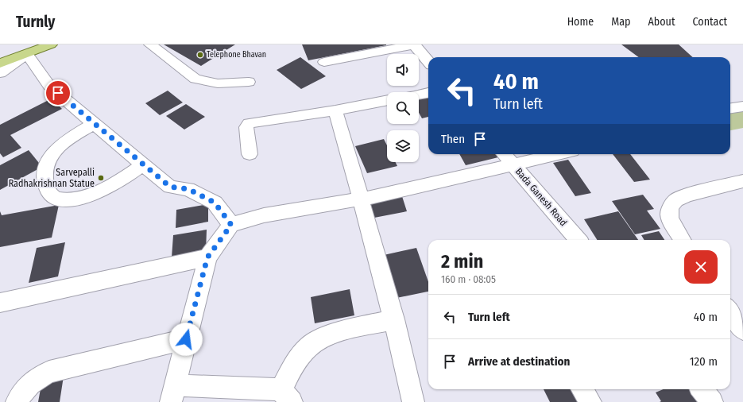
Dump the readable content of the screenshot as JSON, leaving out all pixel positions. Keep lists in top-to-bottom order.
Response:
{
  "streets": {
    "street": ["Bada Ganesh Road"]
  },
  "places": ["Telephone Bhavan", "Sarvepalli Radhakrishnan Statue"],
  "page": {
    "header": "Turnly",
    "nav": [
      "Home",
      "Map",
      "About",
      "Contact"
    ],
    "turn": ["40 m", "Turn left"],
    "then": "Then",
    "heading": ["2 min", "160 m · 08:05"],
    "list": [
      {
        "name": "Turn left",
        "value": "40 m"
      },
      {
        "name": "Arrive at destination",
        "value": "120 m"
      }
    ]
  }
}
